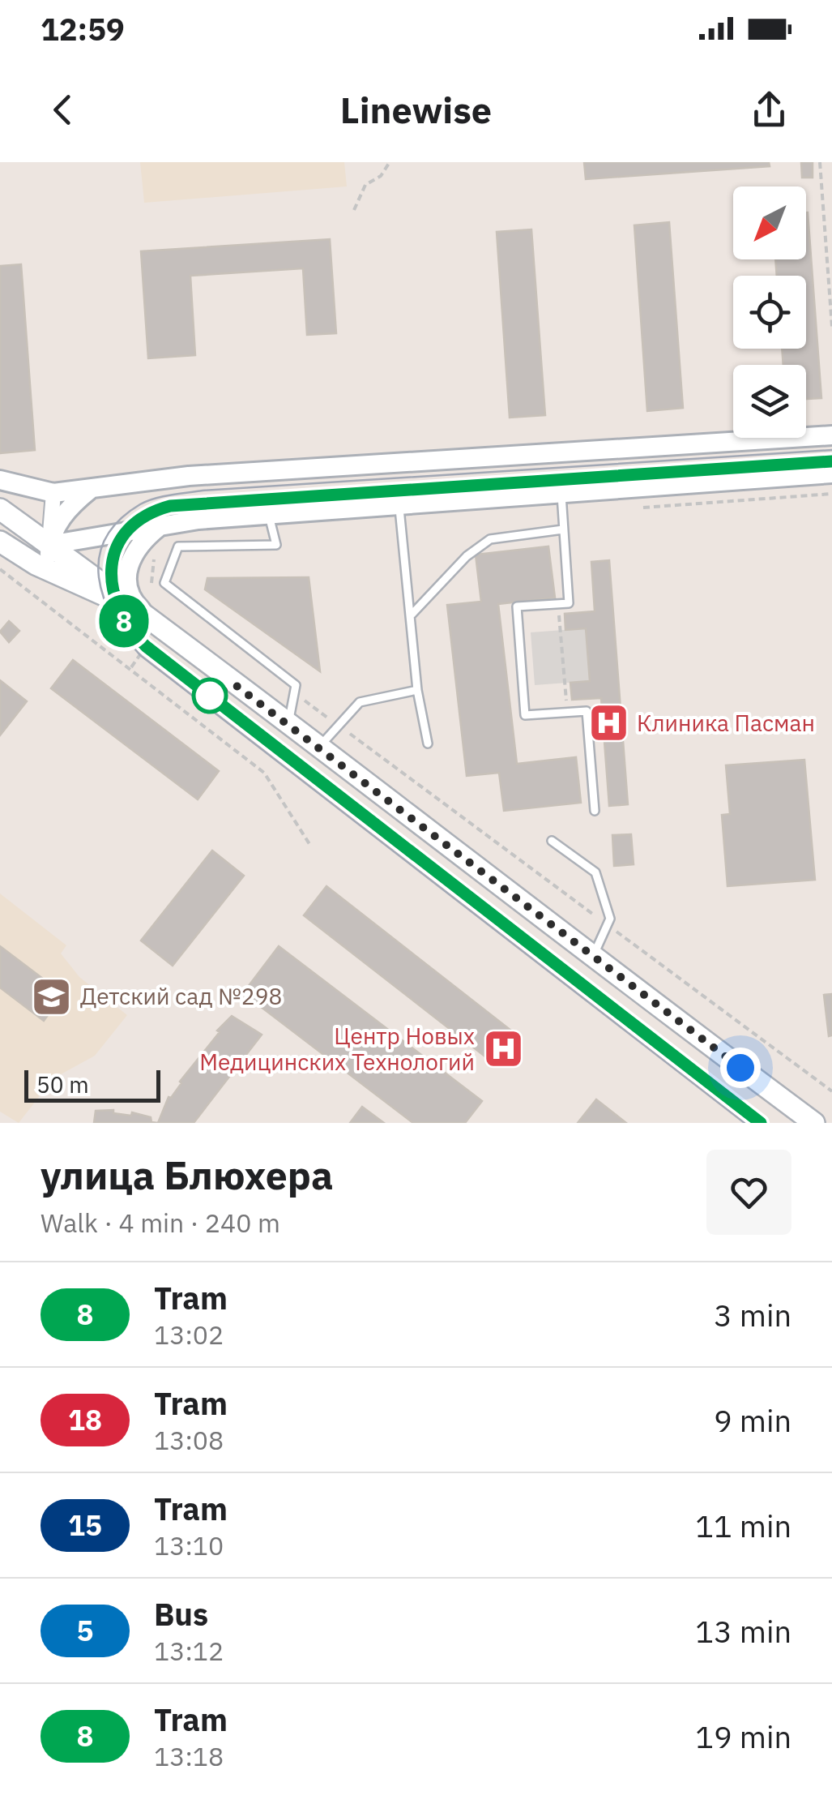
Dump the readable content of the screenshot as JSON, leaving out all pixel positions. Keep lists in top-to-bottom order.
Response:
{
  "places": {
    "hospital": ["Клиника Пасман", "Центр Новых Медицинских Технологий"],
    "school or university": ["Детский сад №298"]
  },
  "lines": ["tram line 8"],
  "scale_bar": "50 m",
  "north": "bottom left",
  "page": {
    "status": "12:59",
    "header": "Linewise",
    "on_map": "8",
    "scale": "50 m",
    "heading": ["улица Блюхера", "Walk · 4 min · 240 m"],
    "list": [
      {
        "mark": "8",
        "name": "Tram",
        "note": "13:02",
        "value": "3 min"
      },
      {
        "mark": "18",
        "name": "Tram",
        "note": "13:08",
        "value": "9 min"
      },
      {
        "mark": "15",
        "name": "Tram",
        "note": "13:10",
        "value": "11 min"
      },
      {
        "mark": "5",
        "name": "Bus",
        "note": "13:12",
        "value": "13 min"
      },
      {
        "mark": "8",
        "name": "Tram",
        "note": "13:18",
        "value": "19 min"
      }
    ]
  }
}
